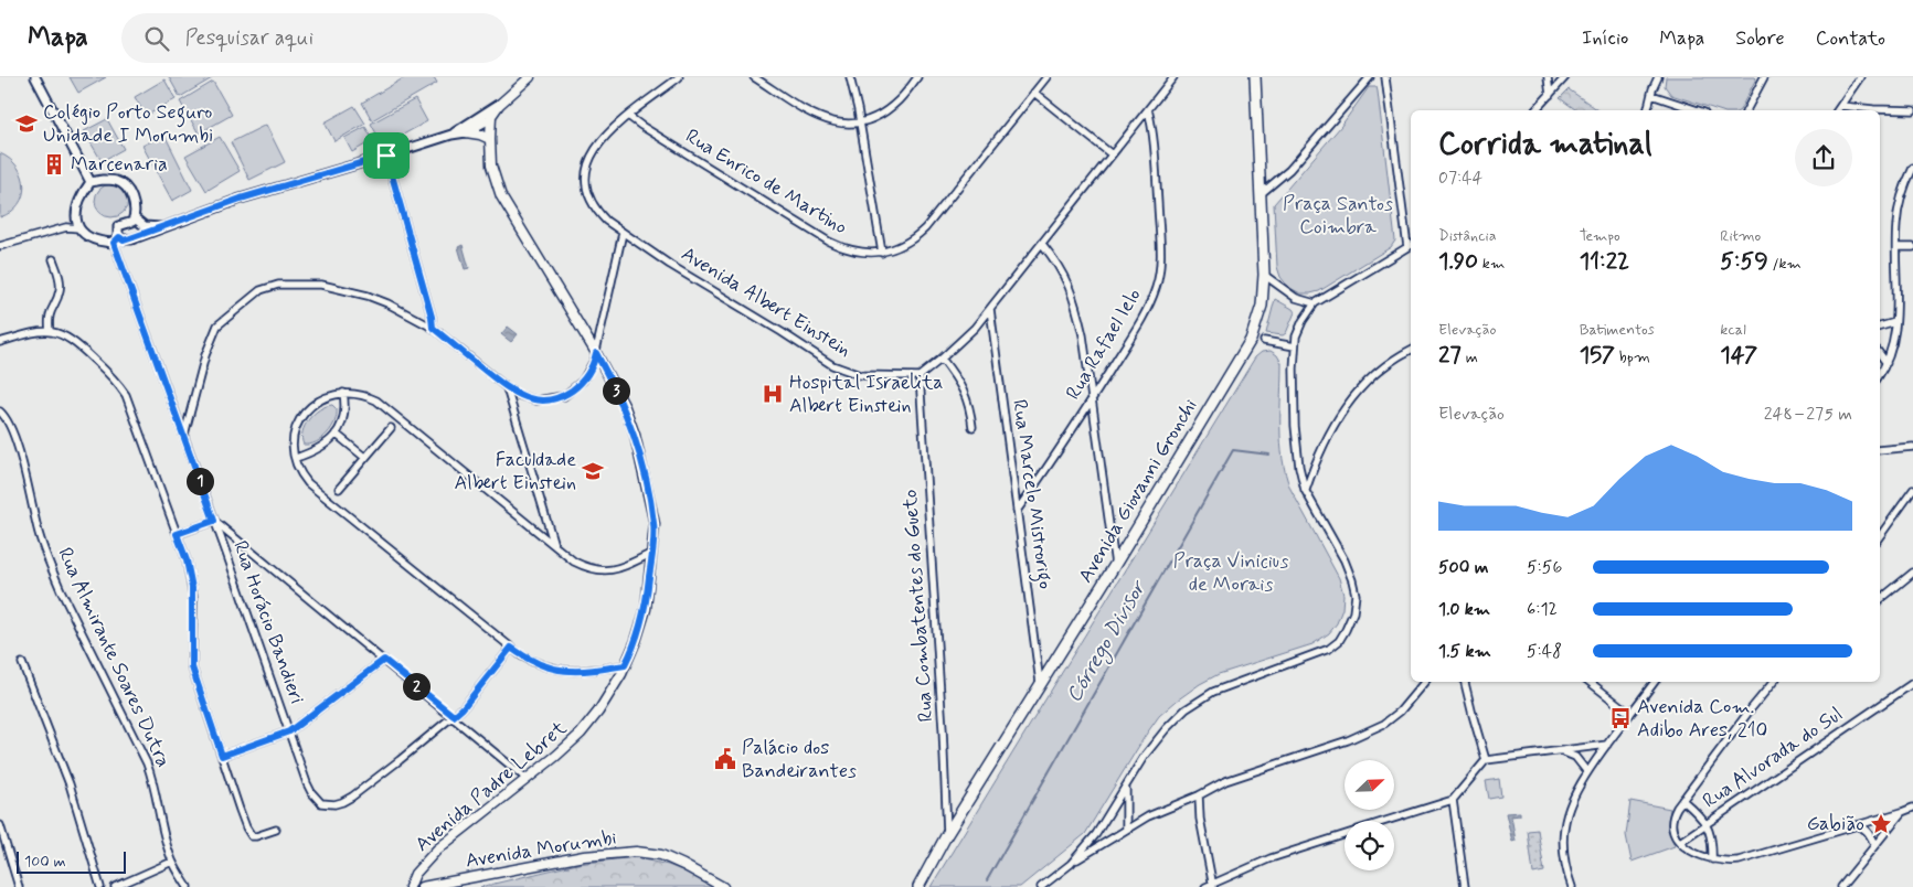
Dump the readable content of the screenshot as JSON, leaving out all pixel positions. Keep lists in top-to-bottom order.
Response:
{
  "streets": {
    "main road": ["Avenida Giovanni Gronchi", "Avenida Padre Lebret", "Avenida Morumbi"],
    "street": [
      "Rua Enrico de Martino",
      "Avenida Albert Einstein",
      "Rua Rafael Ielo",
      "Rua Marcelo Mistrorigo",
      "Rua Combatentes do Gueto",
      "Rua Horácio Bandieri",
      "Rua Almirante Soares Dutra",
      "Rua Alvorada do Sul"
    ]
  },
  "crossings": [
    ["Rua Enrico de Martino", "Avenida Albert Einstein"],
    ["Avenida Albert Einstein", "Rua Combatentes do Gueto"],
    ["Rua Rafael Ielo", "Rua Marcelo Mistrorigo"],
    ["Avenida Giovanni Gronchi", "Rua Marcelo Mistrorigo"],
    ["Avenida Giovanni Gronchi", "Rua Combatentes do Gueto"]
  ],
  "water": ["Córrego Divisor"],
  "parks": ["Praça Santos Coimbra", "Praça Vinicius de Morais"],
  "places": {
    "school or university": ["Colégio Porto Seguro Unidade I Morumbi", "Faculdade Albert Einstein"],
    "building": ["Marcenaria"],
    "hospital": ["Hospital Israelita Albert Einstein"],
    "bus stop": ["Avenida Com. Adibo Ares, 210"],
    "public building": ["Palácio dos Bandeirantes"],
    "place": ["Gabião"]
  },
  "scale_bar": "100 m",
  "north": "top right",
  "page": {
    "header": "Mapa",
    "search": "Pesquisar aqui",
    "nav": [
      "Início",
      "Mapa",
      "Sobre",
      "Contato"
    ],
    "heading": ["Corrida matinal", "07:44"],
    "stats": [
      ["Distância", "1.90 km"],
      ["Tempo", "11:22"],
      ["Ritmo", "5:59 /km"],
      ["Elevação", "27 m"],
      ["Batimentos", "157 bpm"],
      ["kcal", "147"]
    ],
    "pins": ["3", "1", "2"],
    "chart": ["Elevação", "248–275 m"],
    "list": [
      {
        "name": "500 m",
        "note": "5:56"
      },
      {
        "name": "1.0 km",
        "note": "6:12"
      },
      {
        "name": "1.5 km",
        "note": "5:48"
      }
    ],
    "scale": "100 m"
  }
}
